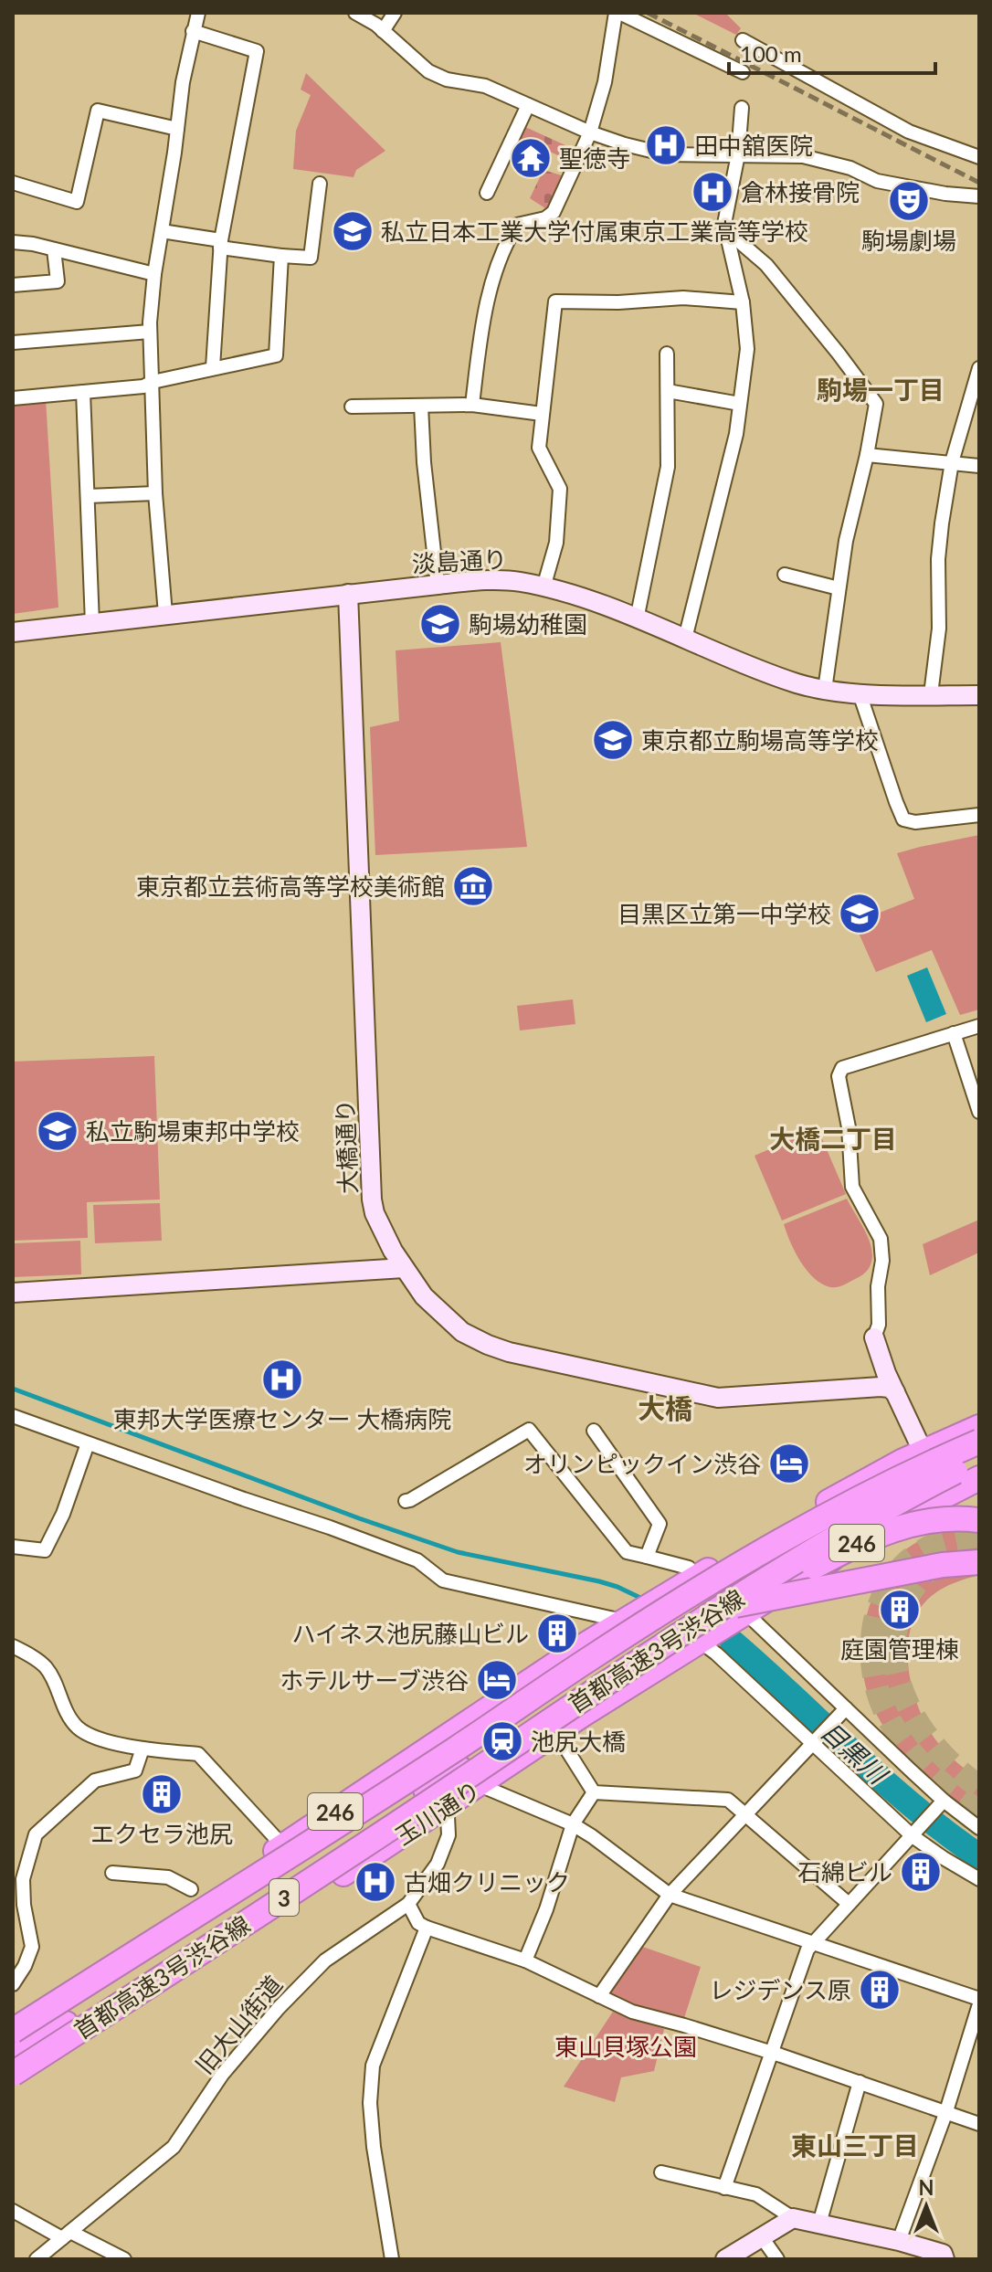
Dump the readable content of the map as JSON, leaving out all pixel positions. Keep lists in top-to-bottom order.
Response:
{
  "streets": {
    "highway": [
      "246",
      "首都高速3号渋谷線",
      "玉川通り",
      "3"
    ],
    "street": ["淡島通り", "大橋通り", "旧大山街道"]
  },
  "crossings": [
    ["淡島通り", "大橋通り"],
    ["首都高速3号渋谷線", "玉川通り"],
    ["玉川通り", "旧大山街道"]
  ],
  "districts": [
    "駒場一丁目",
    "大橋二丁目",
    "大橋",
    "東山三丁目"
  ],
  "water": ["目黒川"],
  "parks": ["東山貝塚公園"],
  "places": {
    "hospital": [
      "田中舘医院",
      "倉林接骨院",
      "東邦大学医療センター 大橋病院",
      "古畑クリニック"
    ],
    "temple": ["聖徳寺"],
    "theatre": ["駒場劇場"],
    "school or university": [
      "私立日本工業大学付属東京工業高等学校",
      "駒場幼稚園",
      "東京都立駒場高等学校",
      "目黒区立第一中学校",
      "私立駒場東邦中学校"
    ],
    "museum": ["東京都立芸術高等学校美術館"],
    "hotel": ["オリンピックイン渋谷", "ホテルサーブ渋谷"],
    "building": [
      "庭園管理棟",
      "ハイネス池尻藤山ビル",
      "エクセラ池尻",
      "石綿ビル",
      "レジデンス原"
    ],
    "station": ["池尻大橋"]
  },
  "scale_bar": "100 m",
  "north": "top"
}
